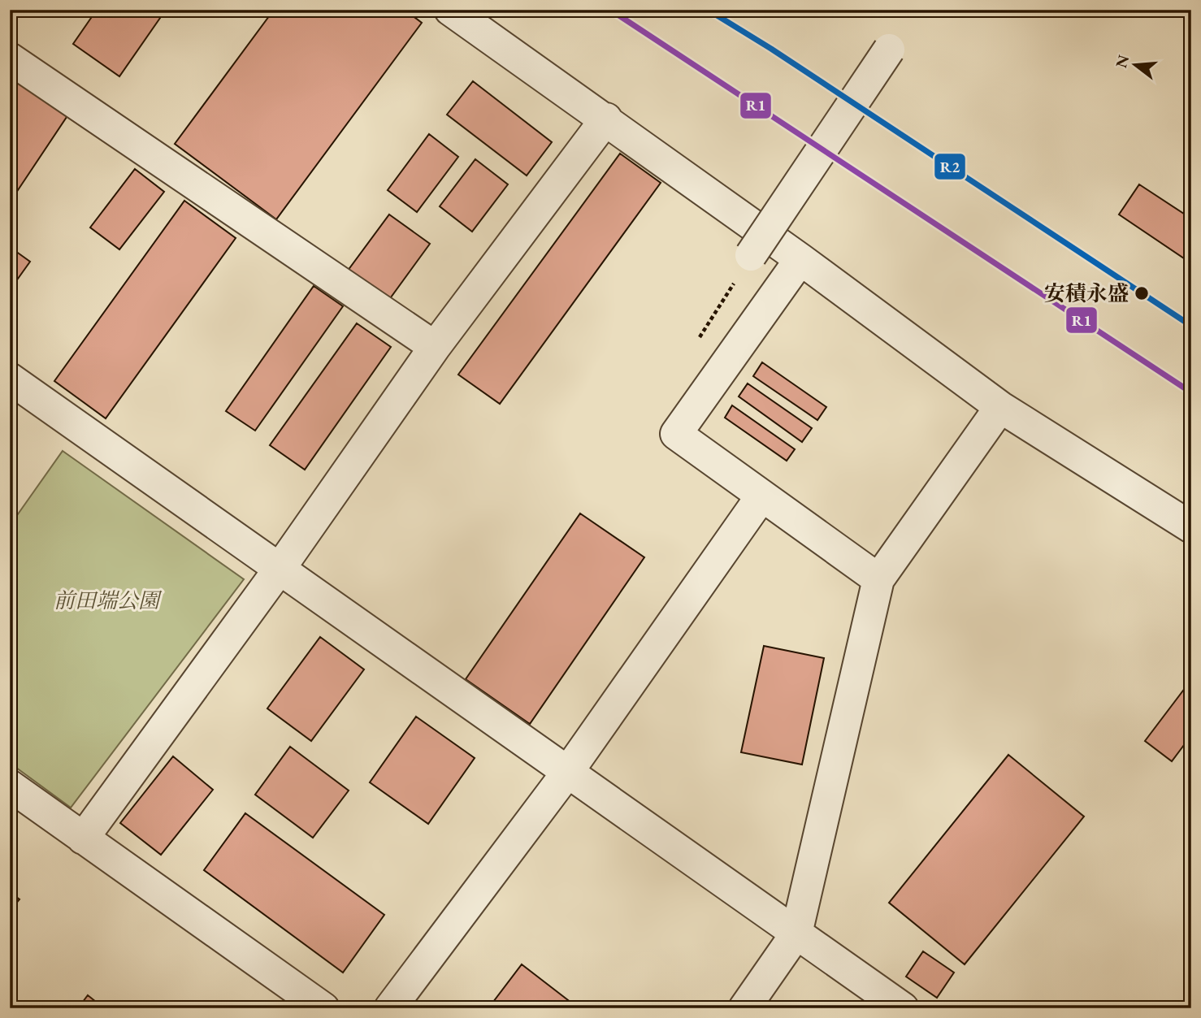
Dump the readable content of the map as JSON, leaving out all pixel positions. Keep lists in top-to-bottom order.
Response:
{
  "parks": ["前田端公園"],
  "places": ["安積永盛"],
  "lines": ["transit line R1", "transit line R2"],
  "north": "left"
}
